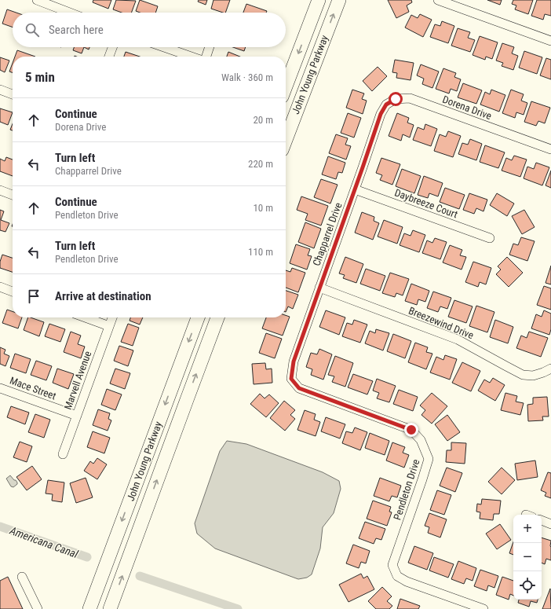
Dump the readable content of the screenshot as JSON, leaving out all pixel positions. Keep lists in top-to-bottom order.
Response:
{
  "streets": {
    "highway": ["John Young Parkway"],
    "street": [
      "Dorena Drive",
      "Daybreeze Court",
      "Chapparrel Drive",
      "Breezewind Drive",
      "Marvell Avenue",
      "Mace Street",
      "Pendleton Drive"
    ]
  },
  "crossings": [
    ["Dorena Drive", "Chapparrel Drive"],
    ["Daybreeze Court", "Chapparrel Drive"],
    ["Chapparrel Drive", "Breezewind Drive"],
    ["Chapparrel Drive", "Pendleton Drive"],
    ["Marvell Avenue", "Mace Street"]
  ],
  "water": ["Americana Canal"],
  "page": {
    "search": "Search here",
    "heading": ["5 min", "Walk · 360 m"],
    "list": [
      ["Continue", "Dorena Drive", "20 m"],
      ["Turn left", "Chapparrel Drive", "220 m"],
      ["Continue", "Pendleton Drive", "10 m"],
      ["Turn left", "Pendleton Drive", "110 m"],
      "Arrive at destination"
    ],
    "map_buttons": ["+", "−"]
  }
}
